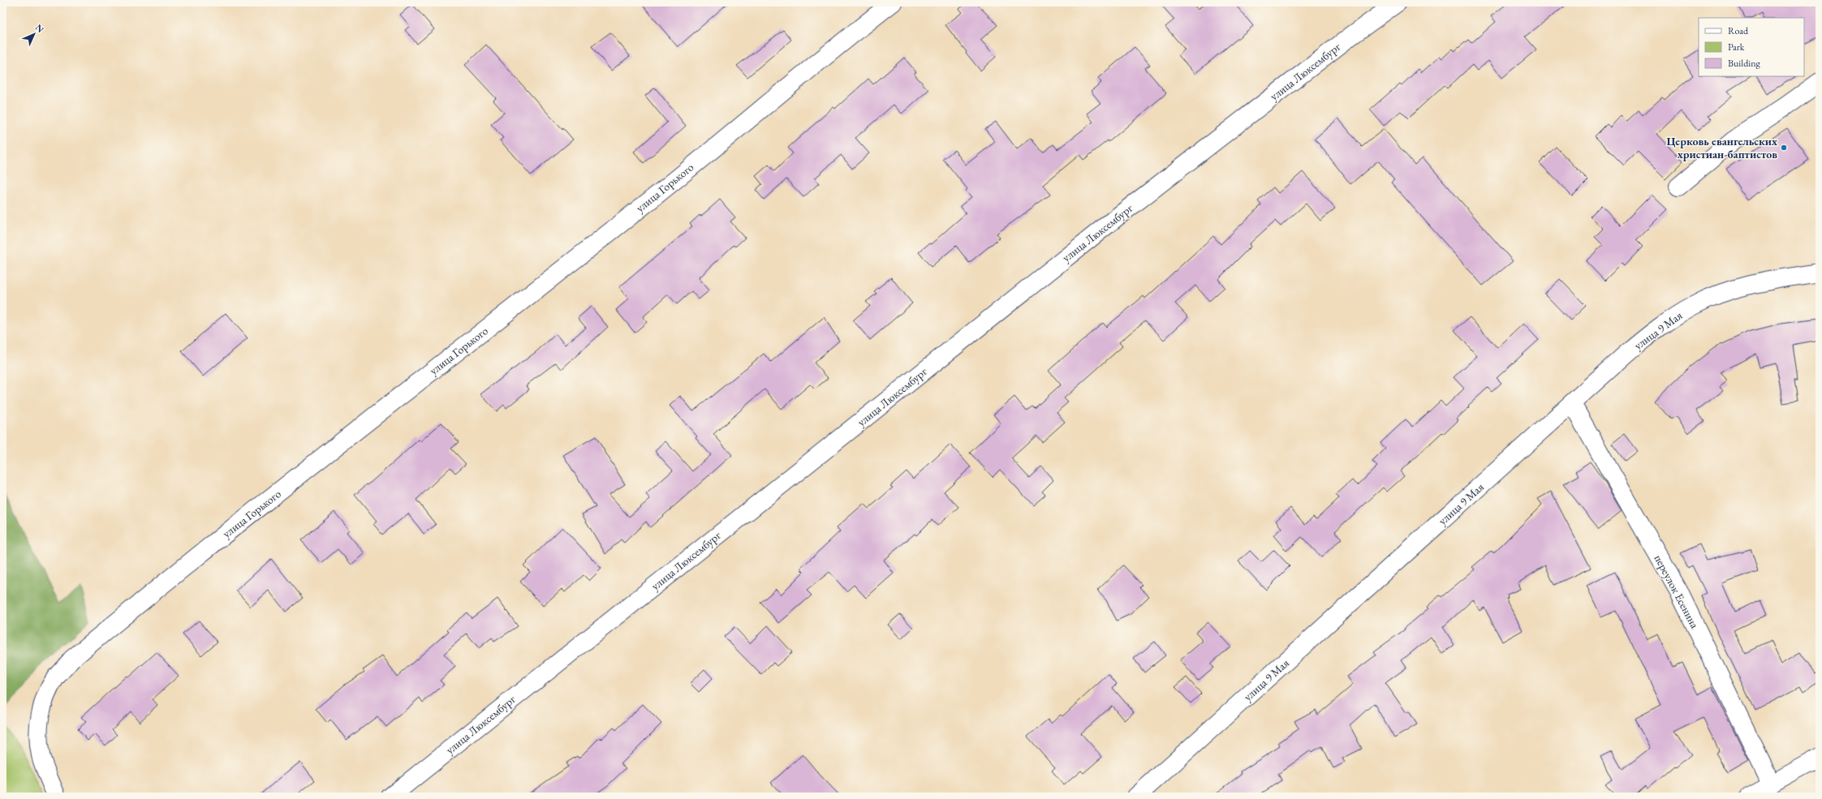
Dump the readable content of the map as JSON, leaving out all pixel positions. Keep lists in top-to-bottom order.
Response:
{
  "streets": {
    "street": [
      "улица Люксембург",
      "улица Горького",
      "улица 9 Мая",
      "переулок Есенина"
    ]
  },
  "crossings": [
    ["улица 9 Мая", "переулок Есенина"]
  ],
  "places": ["Церковь евангельских христиан-баптистов"],
  "legend": ["Road", "Park", "Building"],
  "north": "top right"
}
